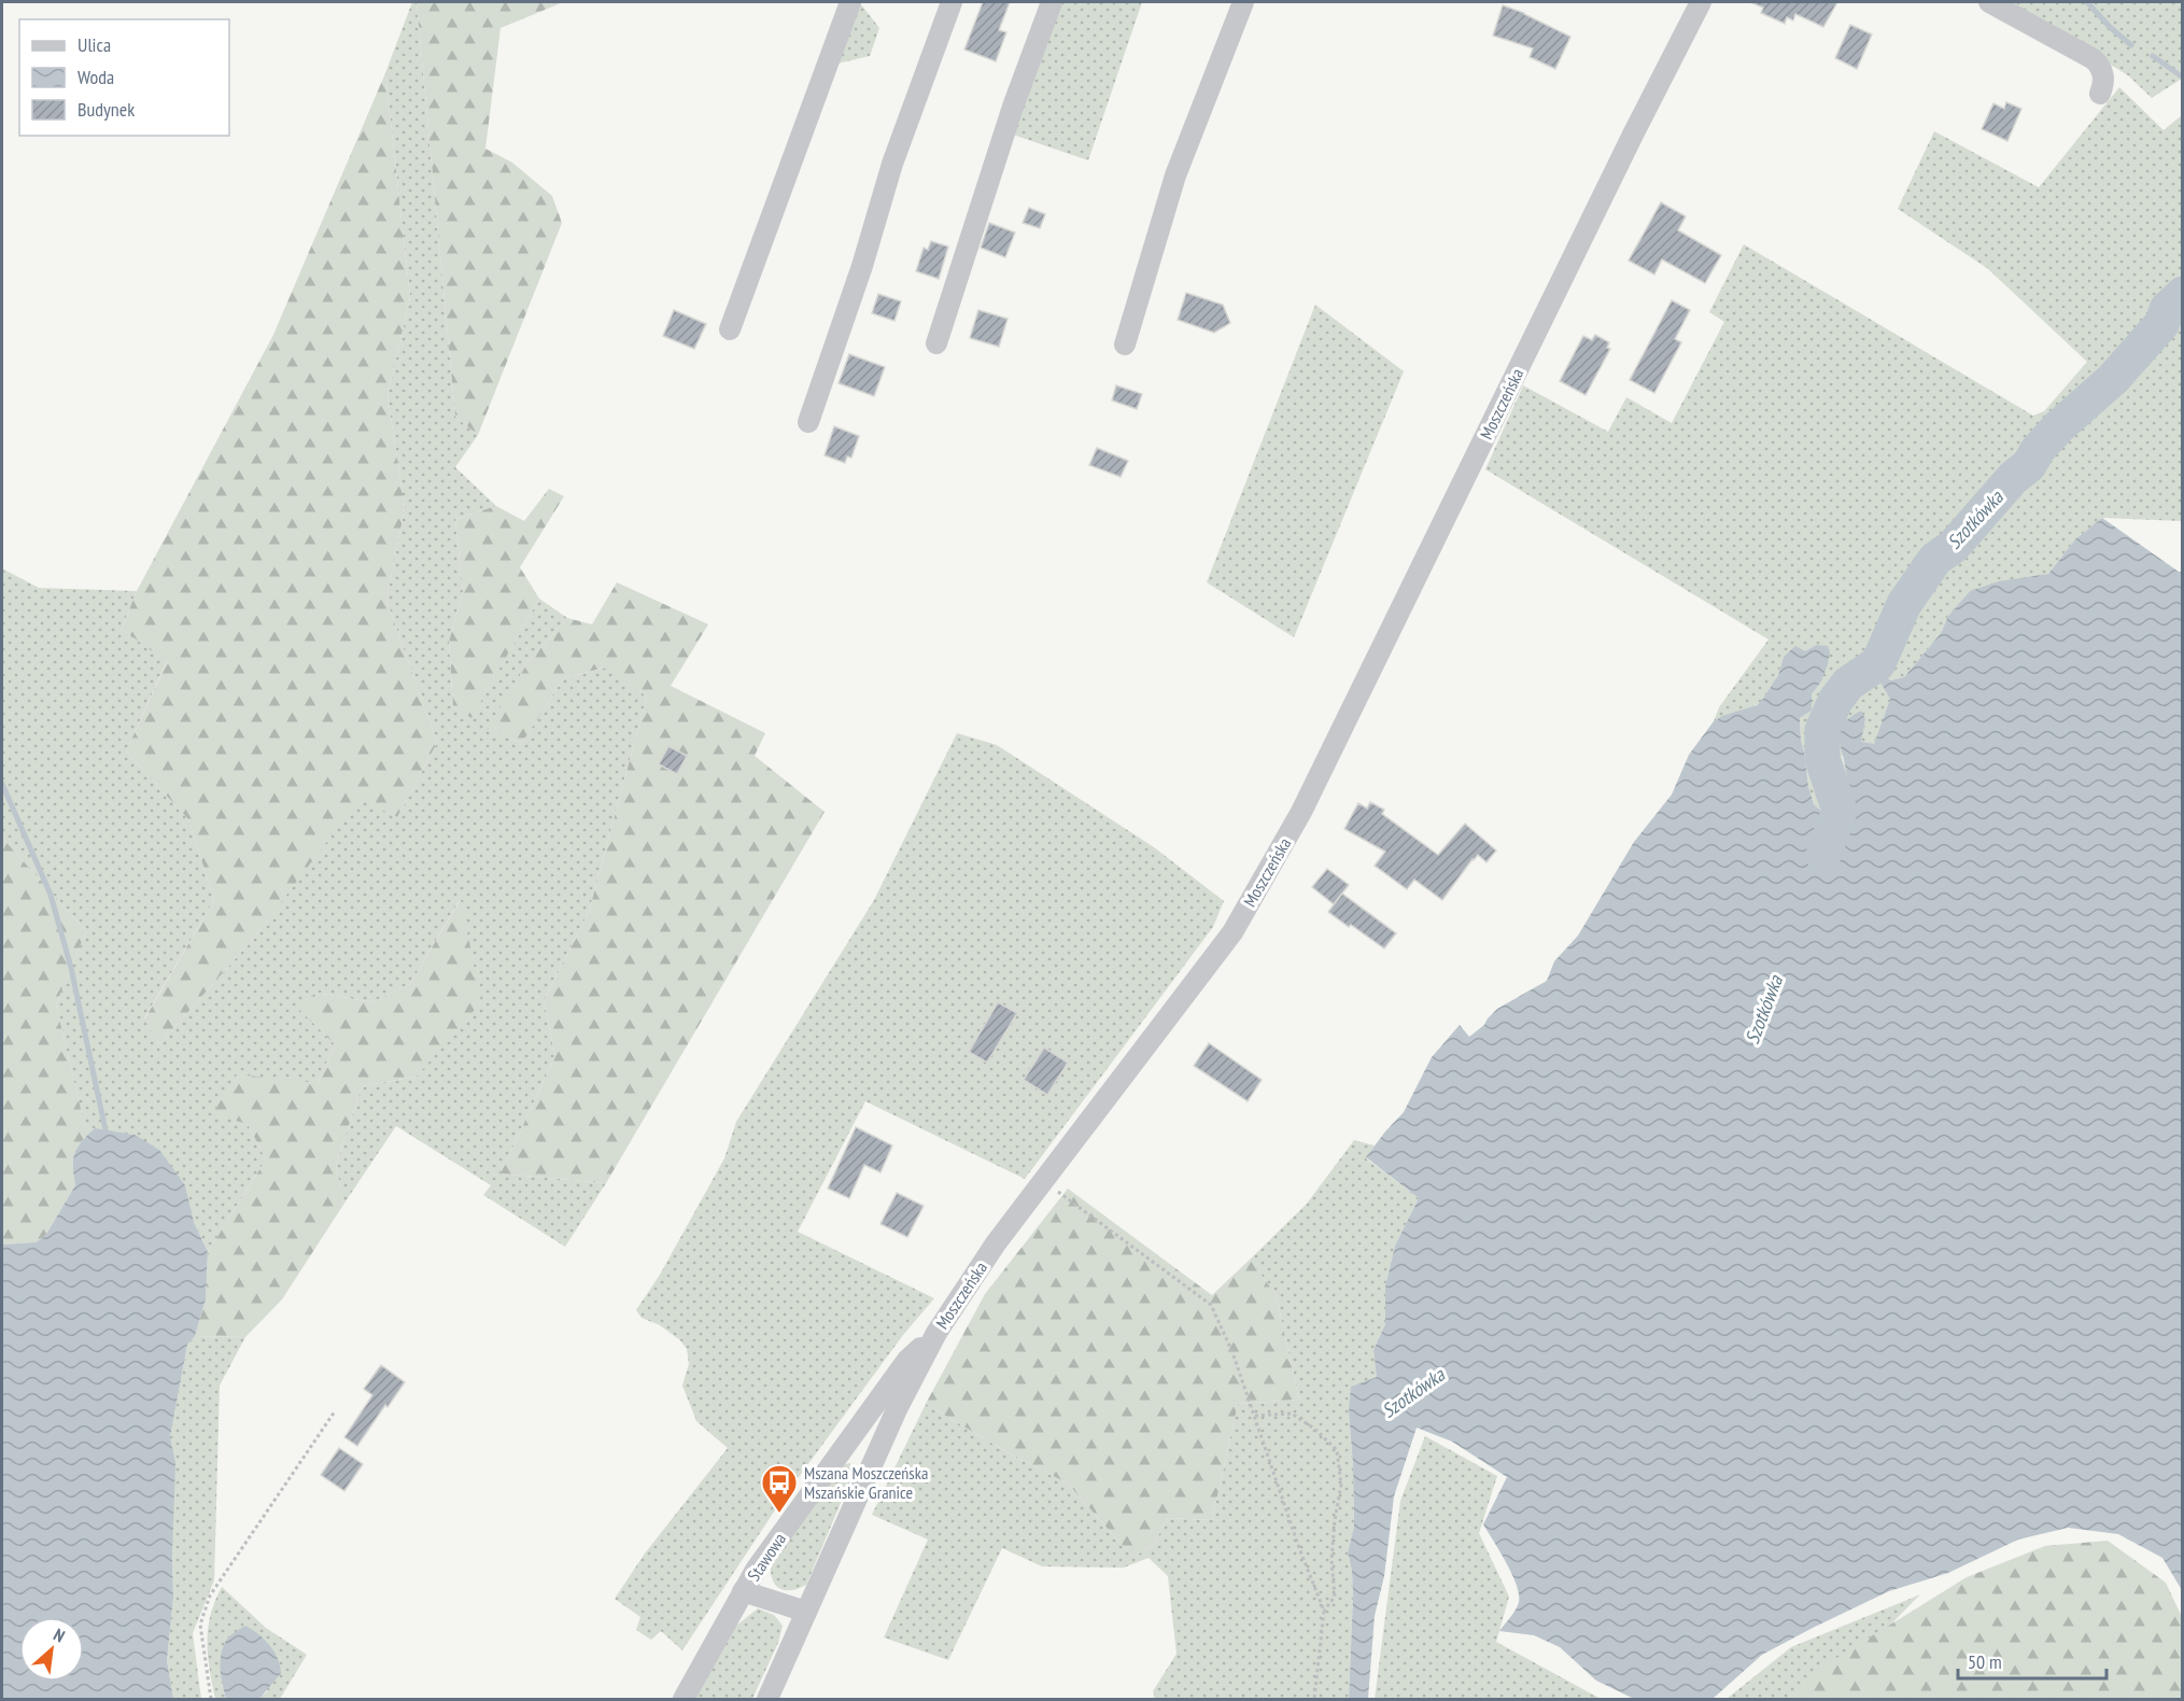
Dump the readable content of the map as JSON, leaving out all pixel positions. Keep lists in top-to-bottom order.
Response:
{
  "streets": {
    "street": ["Moszczeńska", "Stawowa"]
  },
  "crossings": [
    ["Moszczeńska", "Stawowa"]
  ],
  "water": ["Szotkówka"],
  "places": {
    "bus stop": ["Mszana Moszczeńska Mszańskie Granice"]
  },
  "legend": ["Ulica", "Woda", "Budynek"],
  "scale_bar": "50 m",
  "north": "top right"
}
